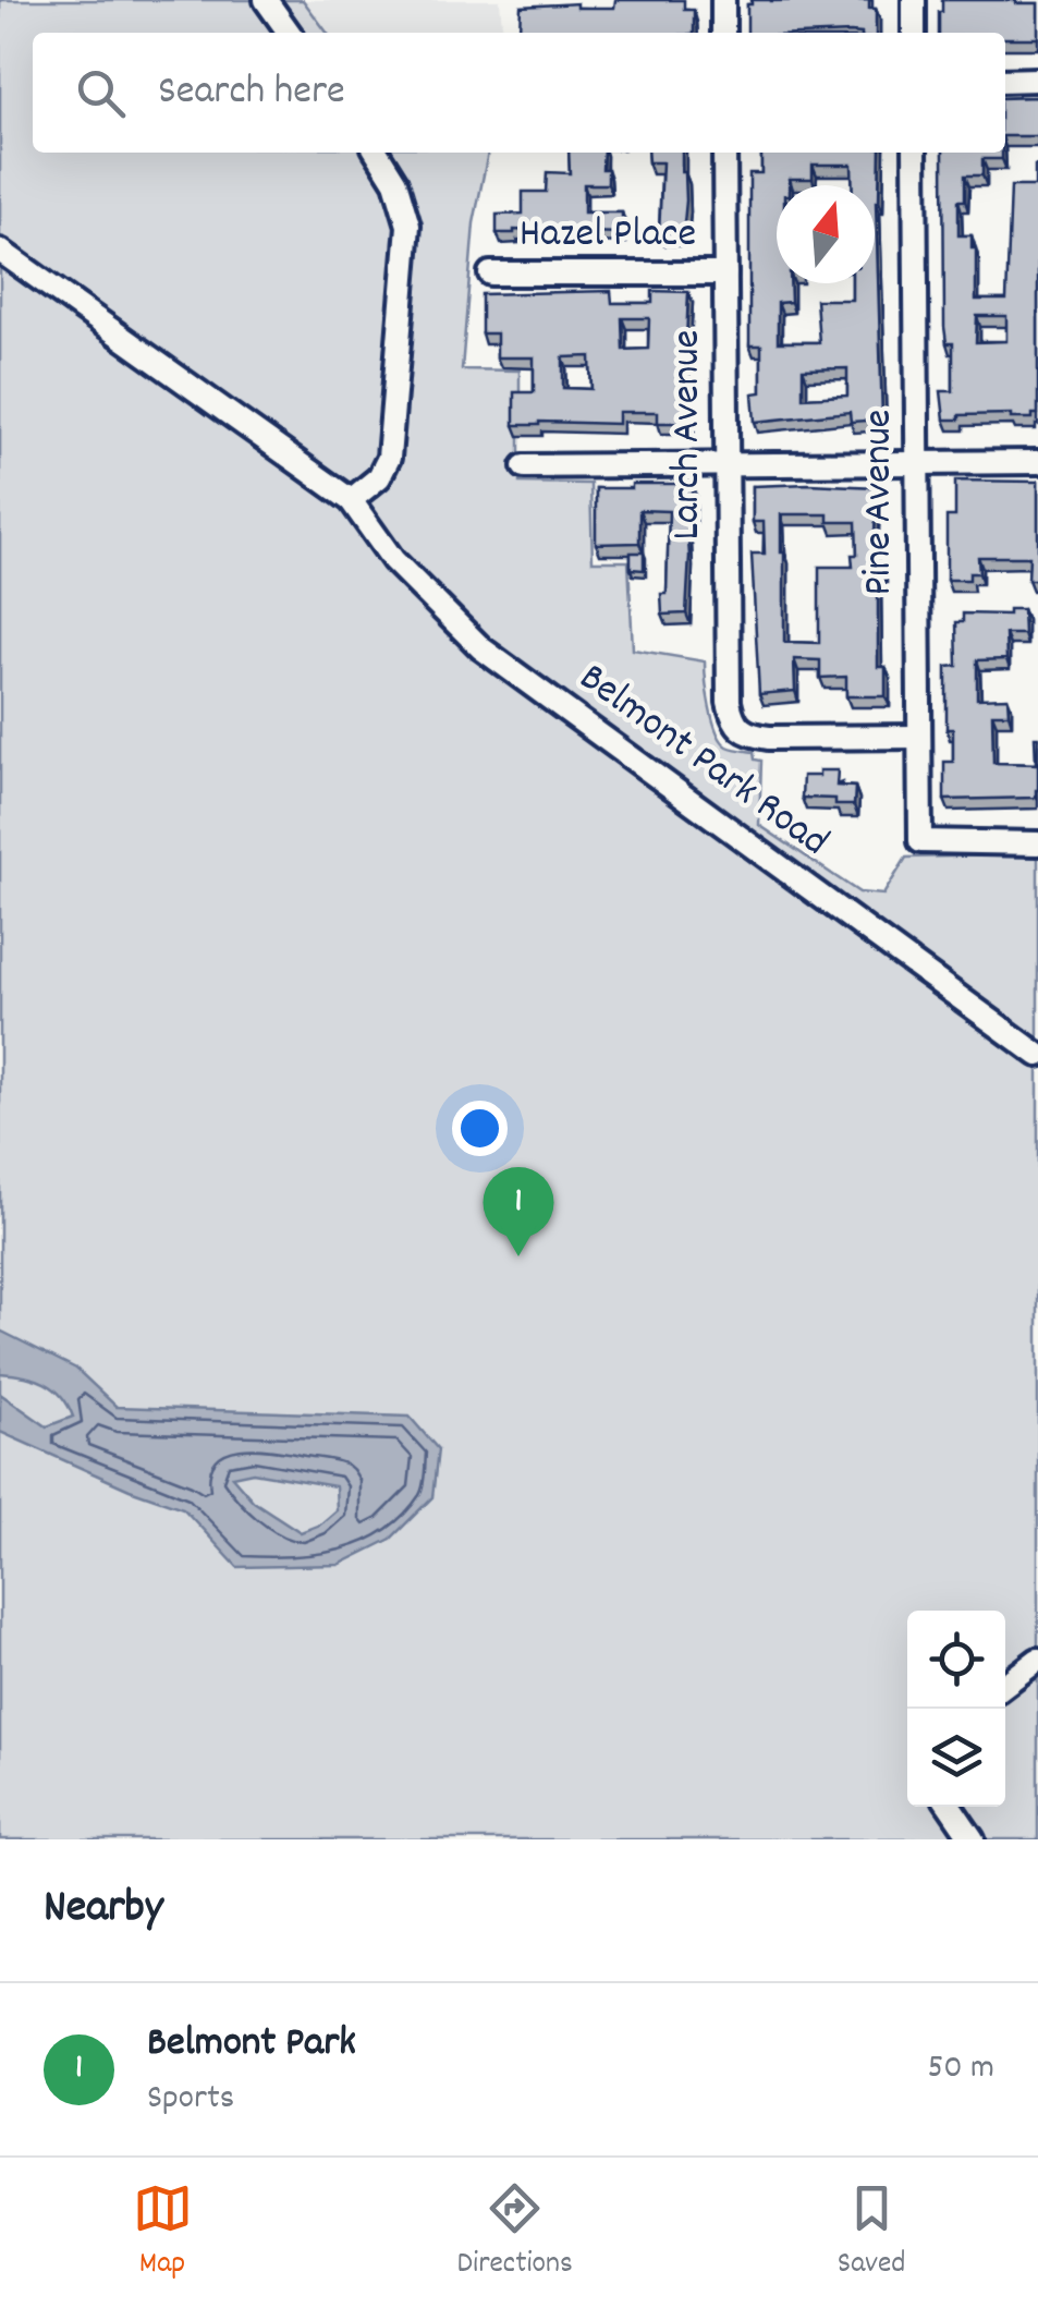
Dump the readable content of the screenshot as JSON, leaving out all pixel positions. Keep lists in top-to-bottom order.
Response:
{
  "streets": {
    "street": [
      "Hazel Place",
      "Larch Avenue",
      "Pine Avenue",
      "Belmont Park Road"
    ]
  },
  "crossings": [
    ["Hazel Place", "Larch Avenue"],
    ["Larch Avenue", "Pine Avenue"]
  ],
  "north": "top",
  "page": {
    "search": "Search here",
    "pins": "1",
    "heading": "Nearby",
    "list": [
      {
        "mark": "1",
        "name": "Belmont Park",
        "note": "Sports",
        "value": "50 m"
      }
    ],
    "nav": ["Map", "Directions", "Saved"]
  }
}
